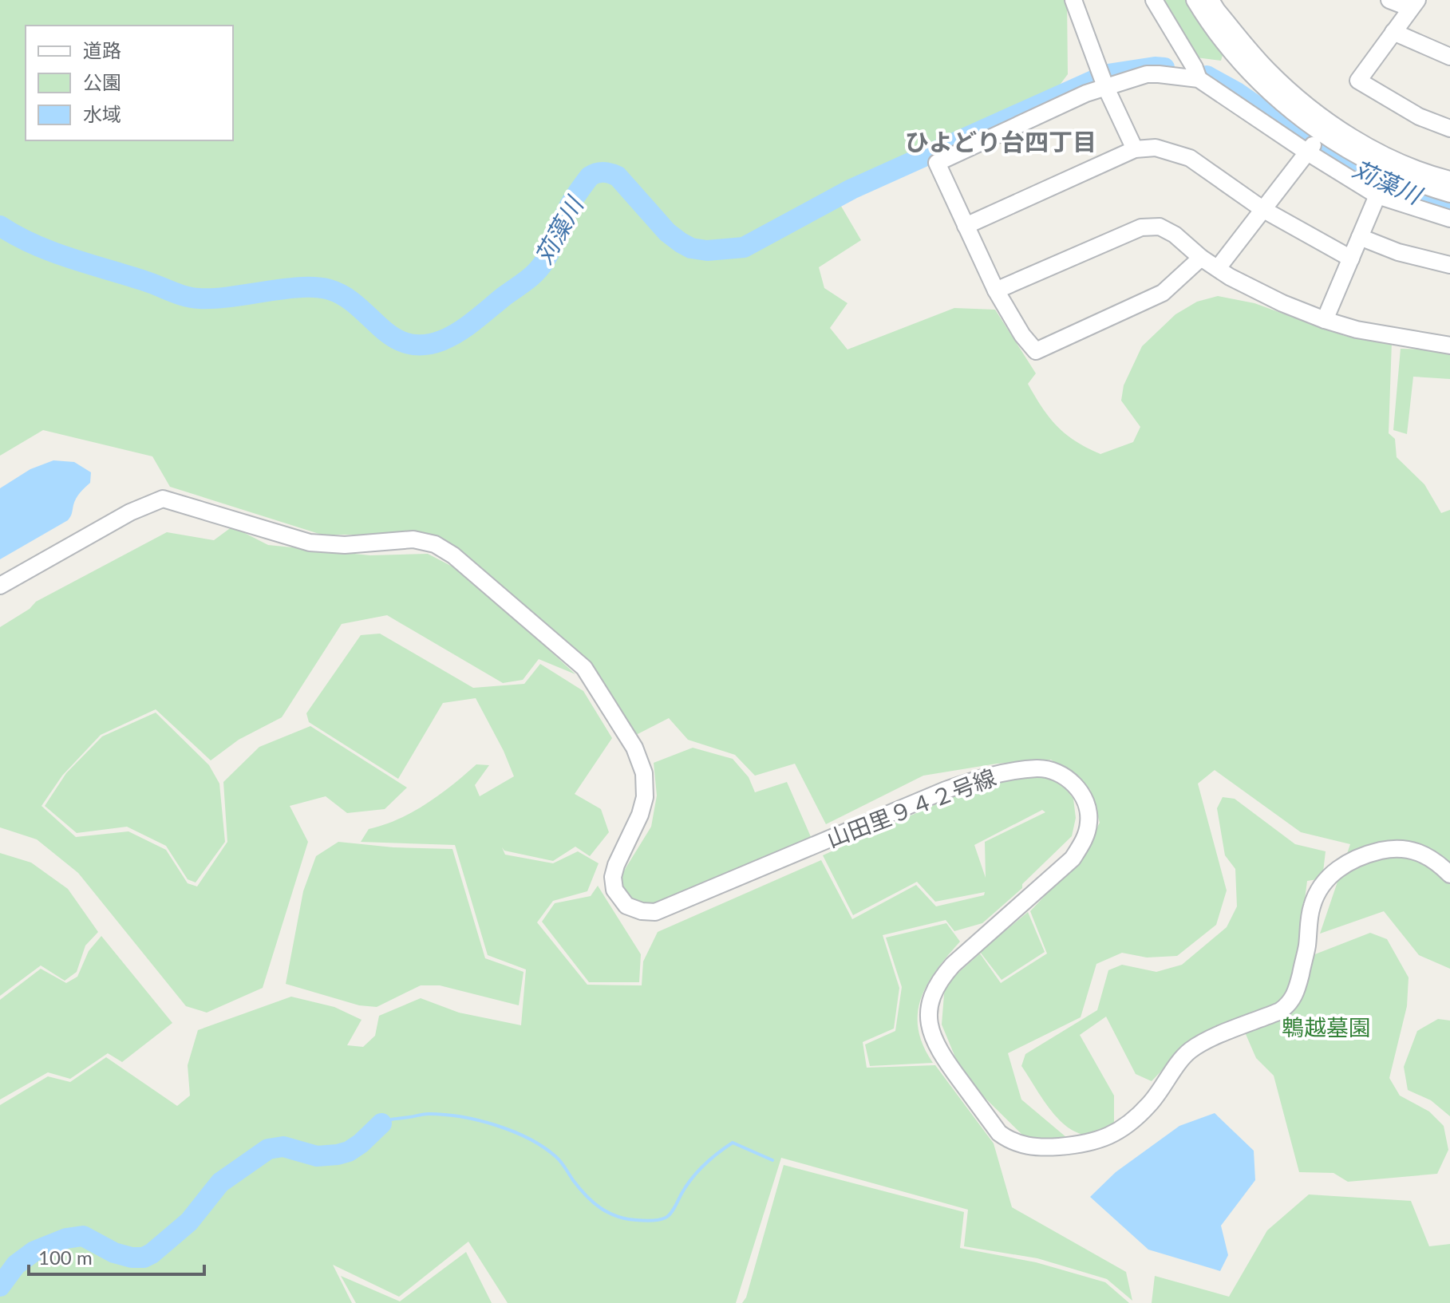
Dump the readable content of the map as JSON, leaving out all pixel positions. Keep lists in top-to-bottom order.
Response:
{
  "streets": {
    "street": ["山田里９４２号線"]
  },
  "districts": ["ひよどり台四丁目"],
  "water": ["苅藻川"],
  "parks": ["鵯越墓園"],
  "legend": ["道路", "公園", "水域"],
  "scale_bar": "100 m"
}
